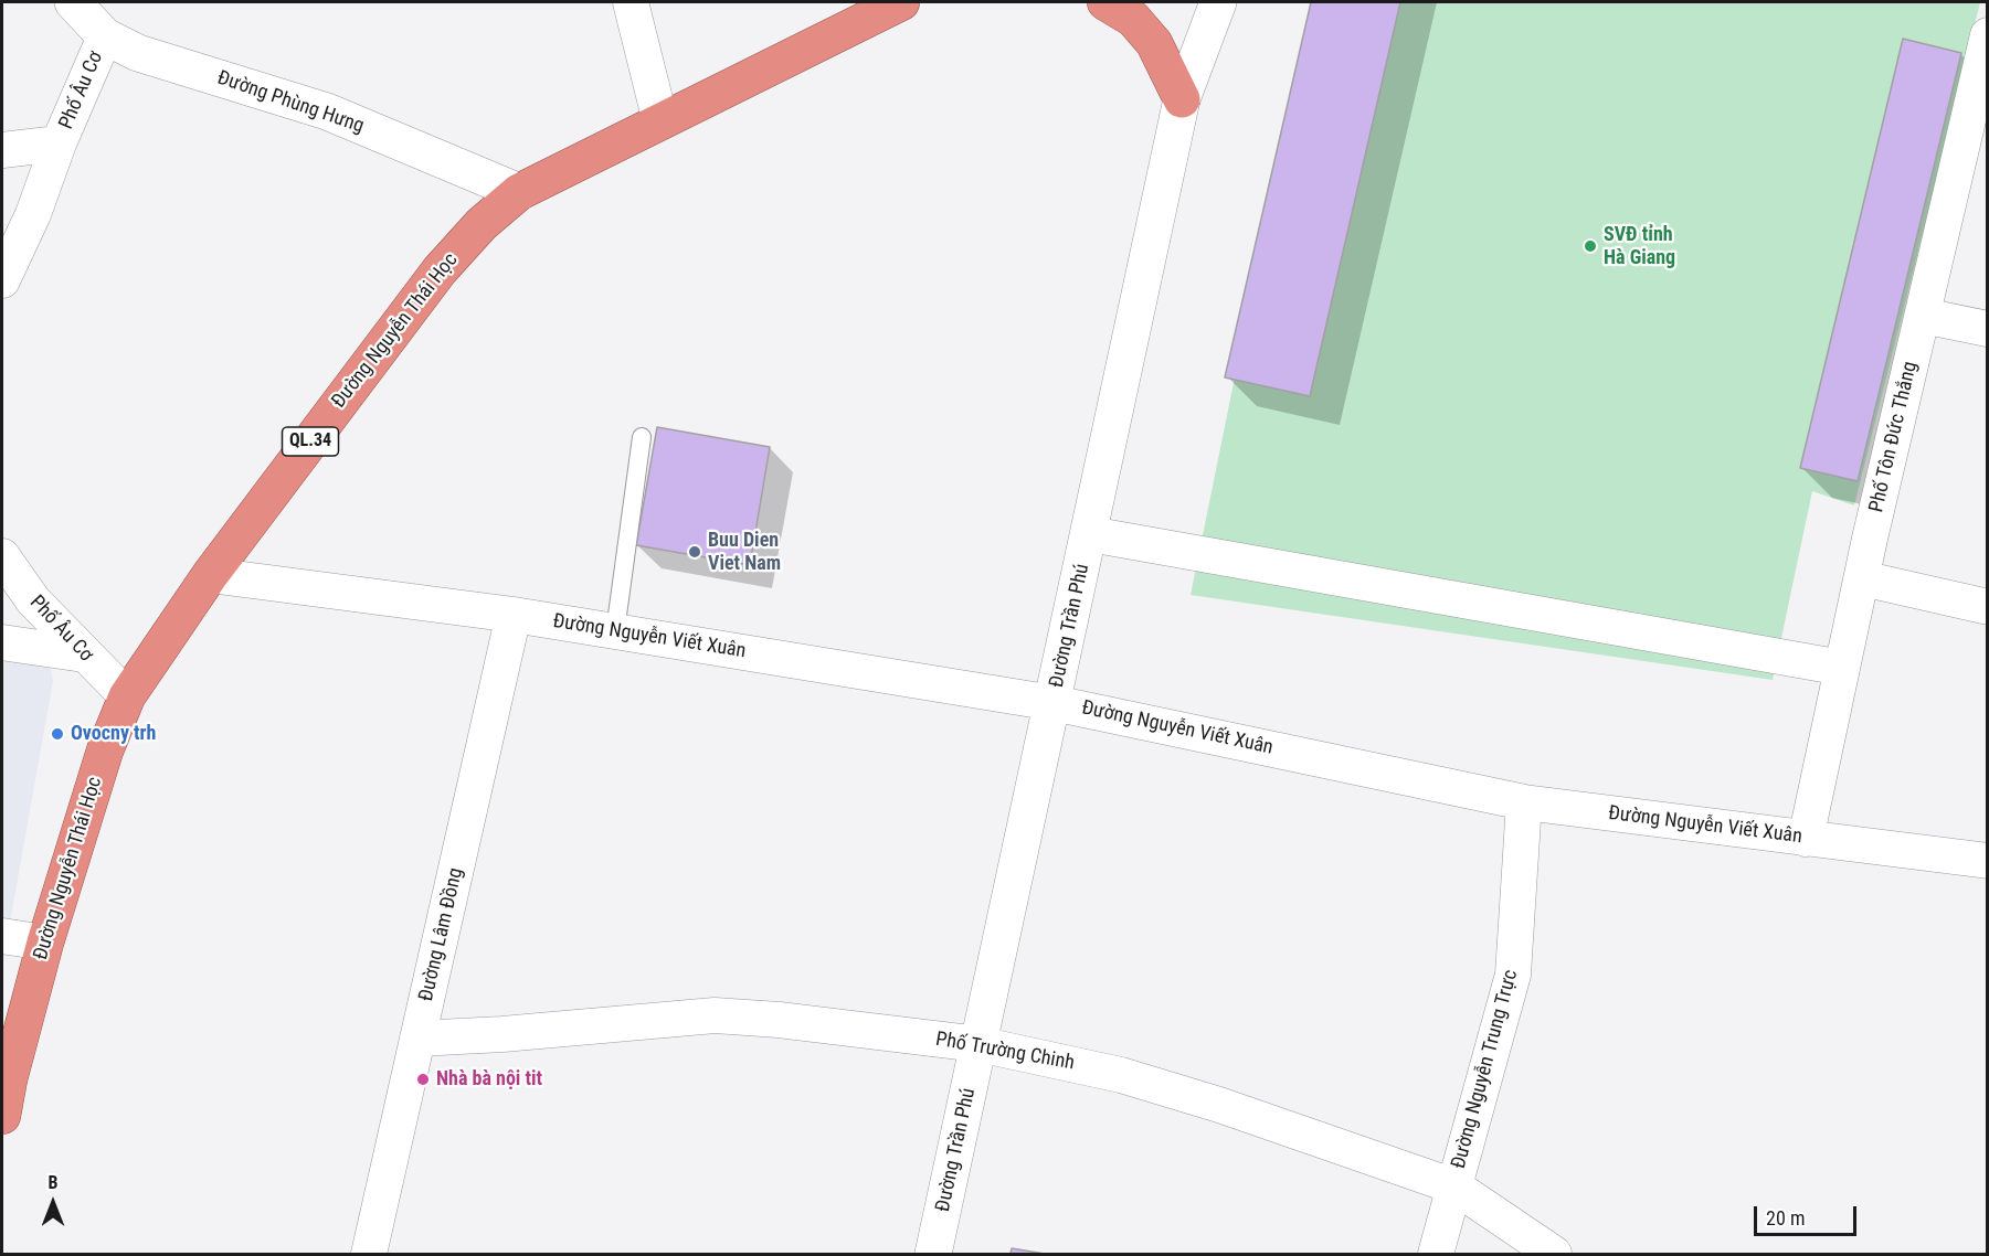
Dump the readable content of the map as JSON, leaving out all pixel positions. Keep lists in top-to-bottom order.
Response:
{
  "streets": {
    "highway": ["Đường Nguyễn Thái Học", "QL.34"],
    "main road": ["Đường Phùng Hưng", "Đường Trần Phú"],
    "street": [
      "Phố Âu Cơ",
      "Phố Tôn Đức Thắng",
      "Đường Nguyễn Viết Xuân",
      "Đường Lâm Đồng",
      "Phố Trường Chinh",
      "Đường Nguyễn Trung Trực"
    ]
  },
  "crossings": [
    ["Phố Âu Cơ", "Đường Phùng Hưng"],
    ["Phố Âu Cơ", "Đường Nguyễn Thái Học"],
    ["Đường Phùng Hưng", "Đường Nguyễn Thái Học"],
    ["Đường Nguyễn Thái Học", "Đường Nguyễn Viết Xuân"],
    ["Phố Tôn Đức Thắng", "Đường Nguyễn Viết Xuân"],
    ["Đường Trần Phú", "Đường Nguyễn Viết Xuân"],
    ["Đường Trần Phú", "Phố Trường Chinh"],
    ["Đường Nguyễn Viết Xuân", "Đường Lâm Đồng"],
    ["Đường Nguyễn Viết Xuân", "Đường Nguyễn Trung Trực"],
    ["Đường Lâm Đồng", "Phố Trường Chinh"],
    ["Phố Trường Chinh", "Đường Nguyễn Trung Trực"]
  ],
  "places": [
    "SVĐ tỉnh Hà Giang",
    "Buu Dien Viet Nam",
    "Ovocny trh",
    "Nhà bà nội tit"
  ],
  "scale_bar": "20 m",
  "north": "top"
}
